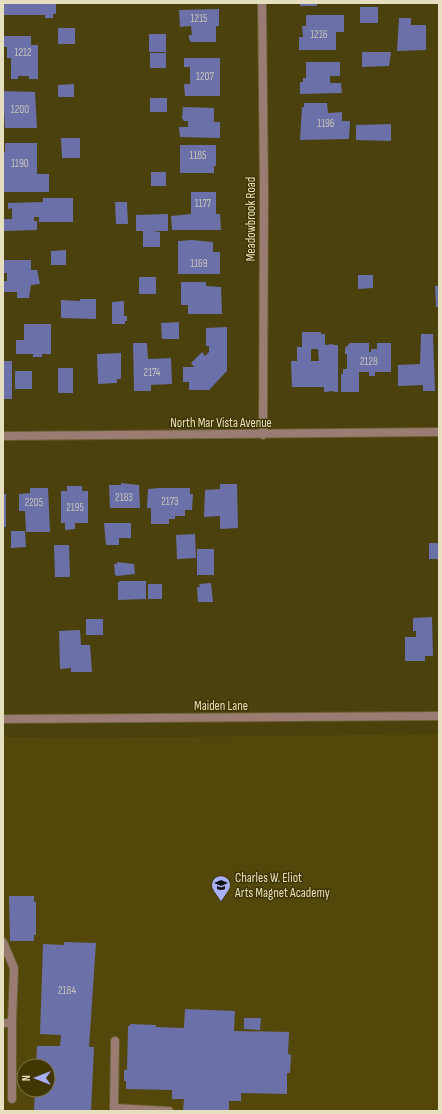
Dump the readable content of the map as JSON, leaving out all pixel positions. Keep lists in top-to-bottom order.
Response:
{
  "streets": {
    "street": ["Meadowbrook Road", "North Mar Vista Avenue", "Maiden Lane"]
  },
  "crossings": [
    ["Meadowbrook Road", "North Mar Vista Avenue"]
  ],
  "places": {
    "school or university": ["Charles W. Eliot Arts Magnet Academy"]
  },
  "house_numbers": [
    "1215",
    "1216",
    "1212",
    "1207",
    "1200",
    "1196",
    "1185",
    "1190",
    "1177",
    "1169",
    "2128",
    "2174",
    "2183",
    "2173",
    "2205",
    "2195",
    "2184"
  ],
  "north": "left"
}
